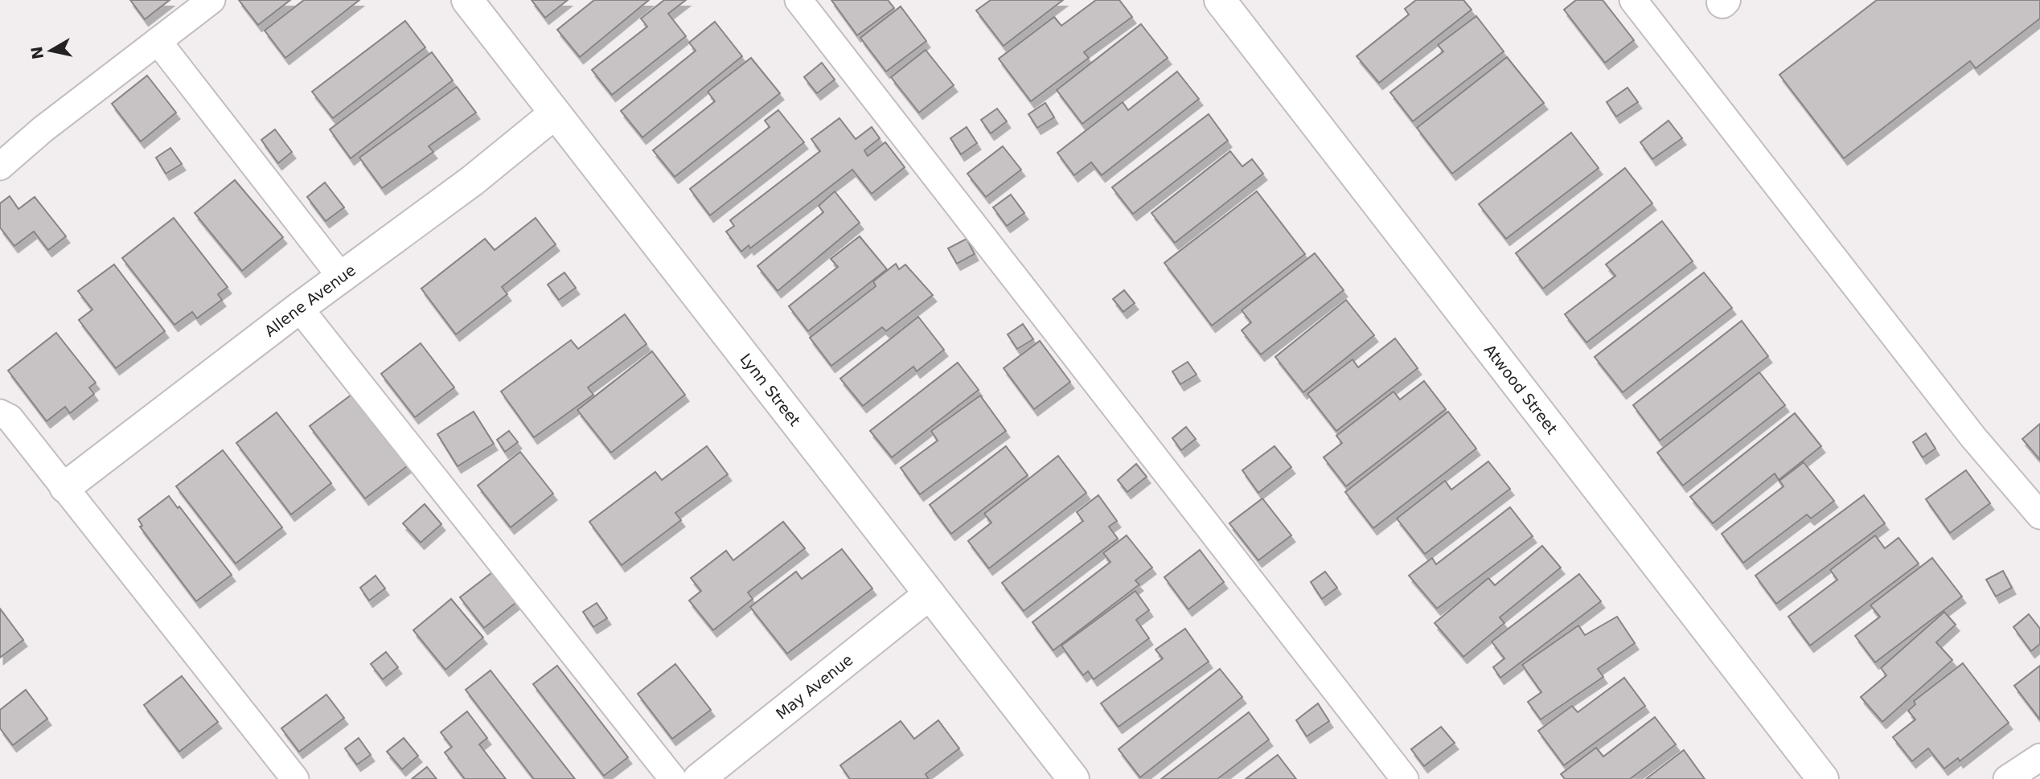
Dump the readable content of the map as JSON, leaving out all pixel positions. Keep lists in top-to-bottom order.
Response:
{
  "streets": {
    "street": [
      "Allene Avenue",
      "Lynn Street",
      "Atwood Street",
      "May Avenue"
    ]
  },
  "crossings": [
    ["Allene Avenue", "Lynn Street"],
    ["Lynn Street", "May Avenue"]
  ],
  "north": "left"
}
